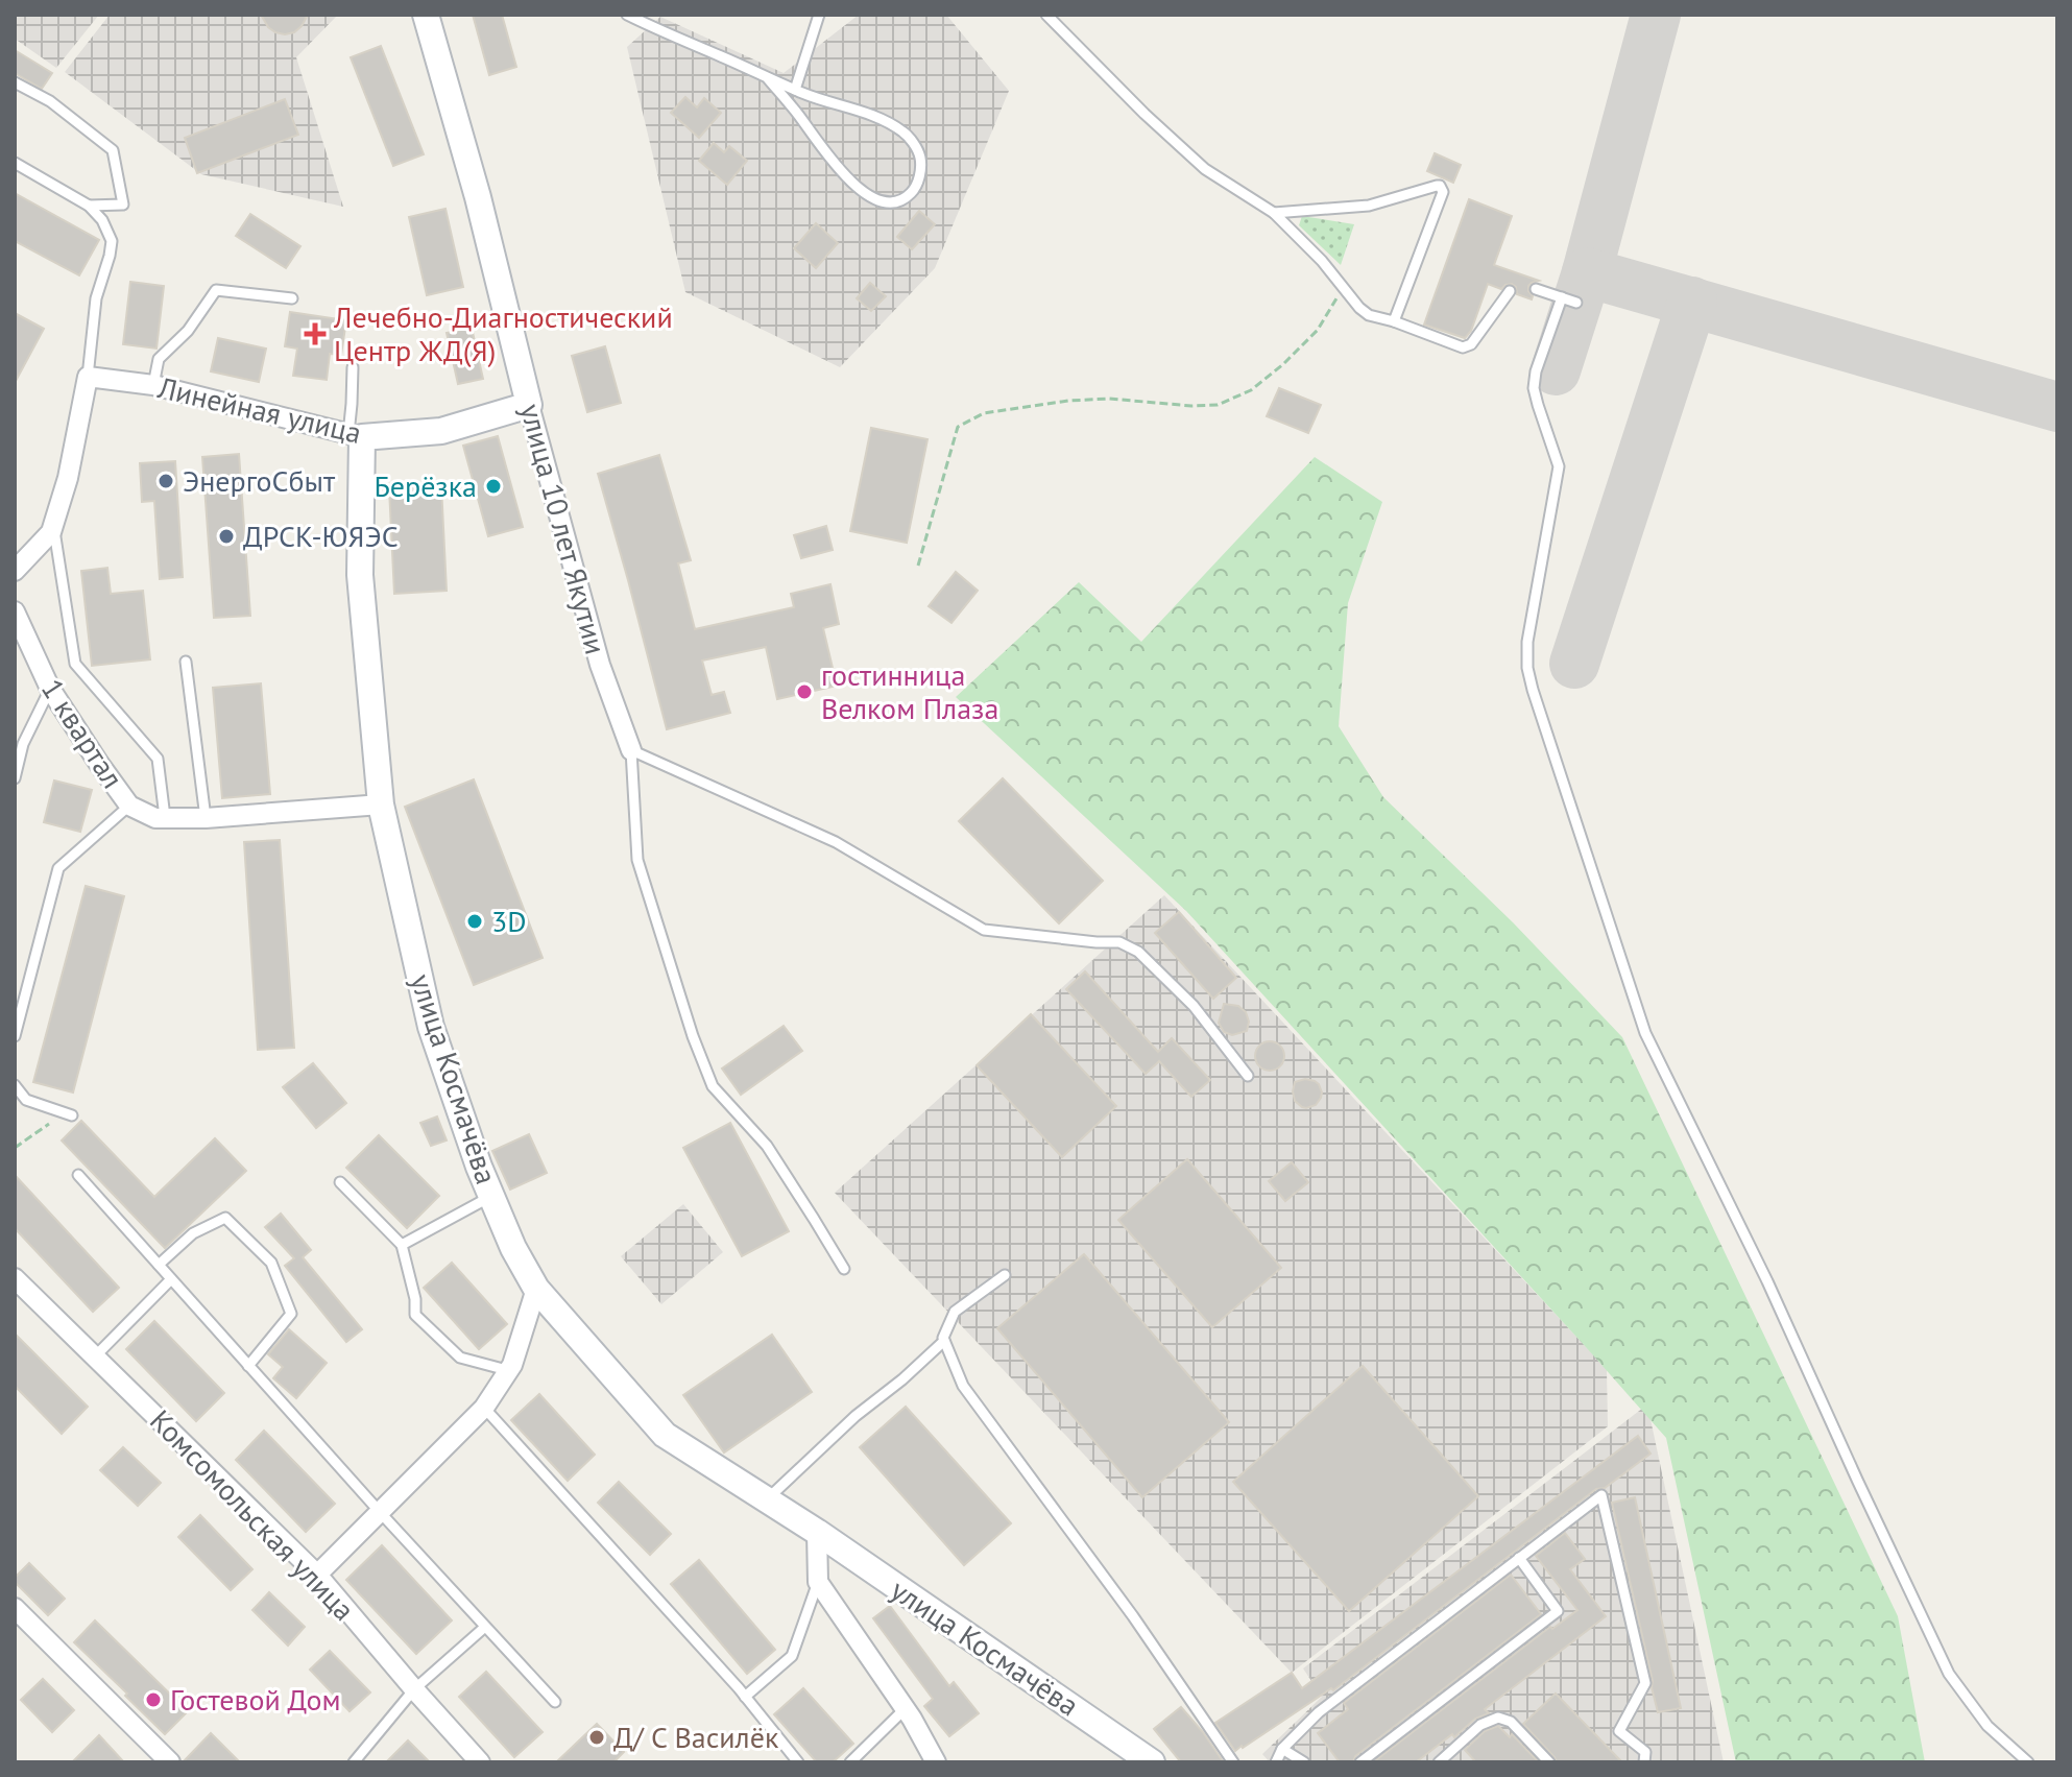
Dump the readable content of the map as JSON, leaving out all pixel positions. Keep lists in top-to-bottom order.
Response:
{
  "streets": {
    "main road": ["Линейная улица", "улица 10 лет Якутии", "улица Космачёва"],
    "street": ["1 квартал", "Комсомольская улица"]
  },
  "crossings": [
    ["Линейная улица", "улица 10 лет Якутии"],
    ["Линейная улица", "улица Космачёва"],
    ["1 квартал", "улица Космачёва"]
  ],
  "places": {
    "health": ["Лечебно-Диагностический Центр ЖД(Я)"],
    "other": [
      "ЭнергоСбыт",
      "Берёзка",
      "ДРСК-ЮЯЭС",
      "гостинница Велком Плаза",
      "3D",
      "Гостевой Дом",
      "Д/ С Василёк"
    ]
  }
}
